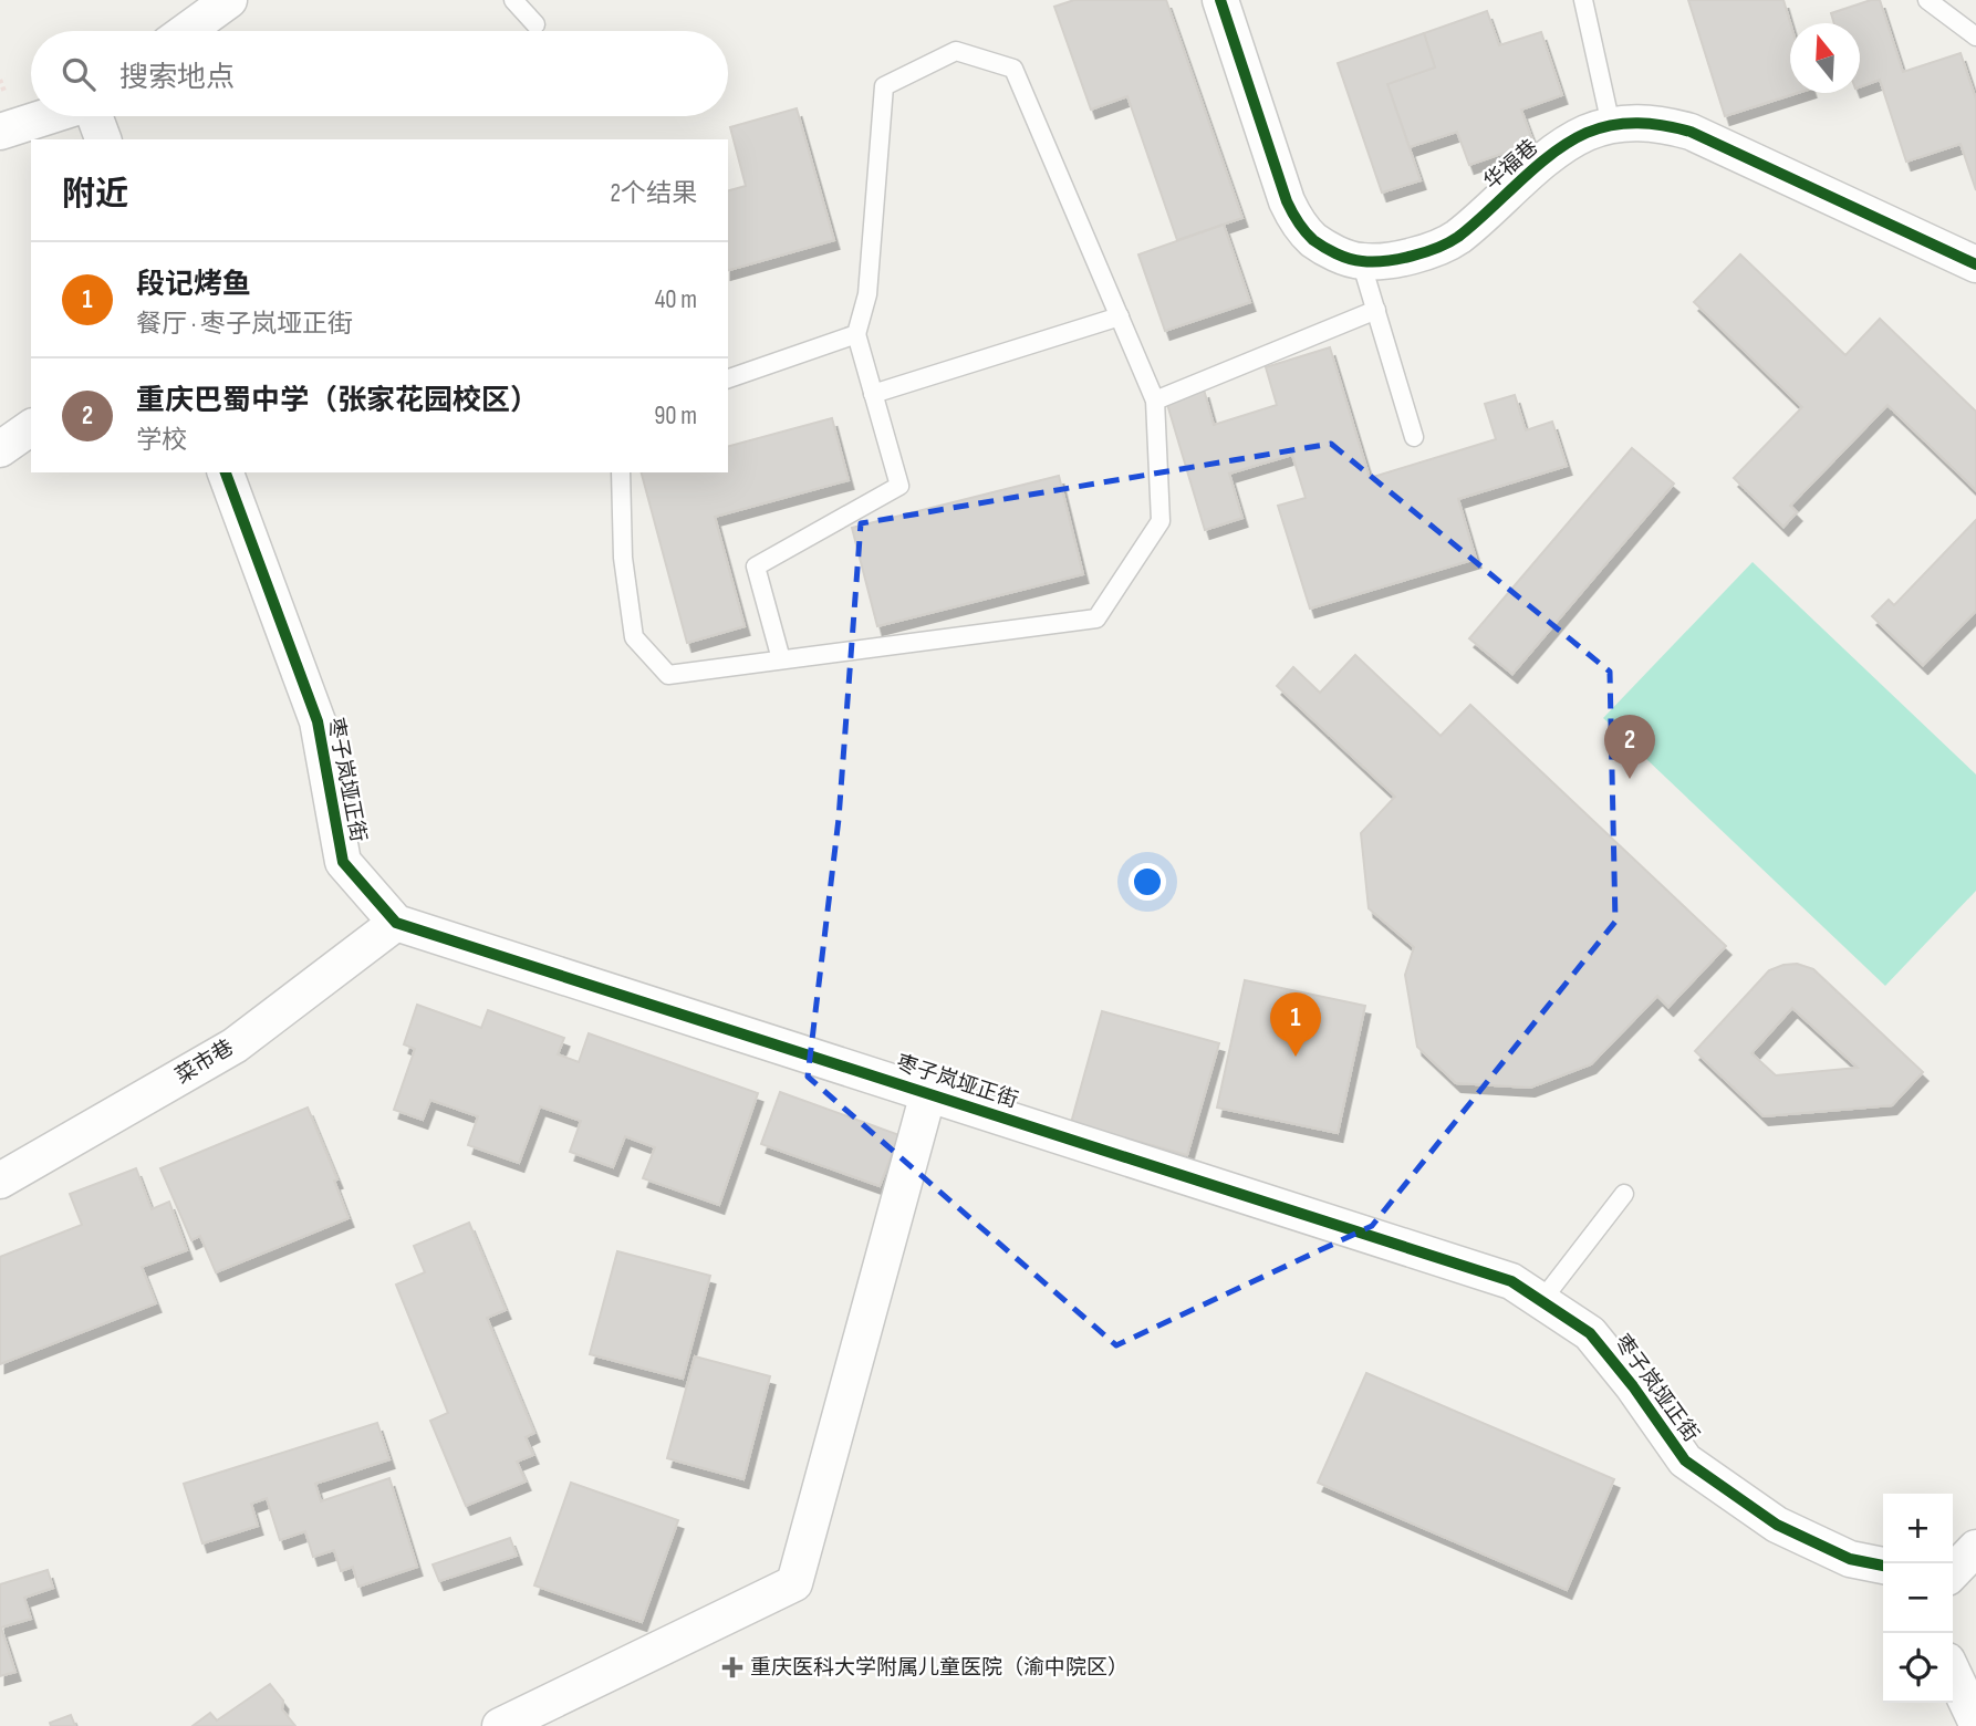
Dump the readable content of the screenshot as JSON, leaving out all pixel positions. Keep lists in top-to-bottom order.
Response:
{
  "streets": {
    "street": ["华福巷", "枣子岚垭正街", "菜市巷"]
  },
  "crossings": [
    ["枣子岚垭正街", "菜市巷"]
  ],
  "places": {
    "health": ["重庆医科大学附属儿童医院（渝中院区）"]
  },
  "north": "top",
  "page": {
    "search": "搜索地点",
    "heading": ["附近", "2个结果"],
    "list": [
      {
        "mark": "1",
        "name": "段记烤鱼",
        "note": "餐厅 · 枣子岚垭正街",
        "value": "40 m"
      },
      {
        "mark": "2",
        "name": "重庆巴蜀中学（张家花园校区）",
        "note": "学校",
        "value": "90 m"
      }
    ],
    "pins": ["2", "1"],
    "map_buttons": ["+", "−"]
  }
}
